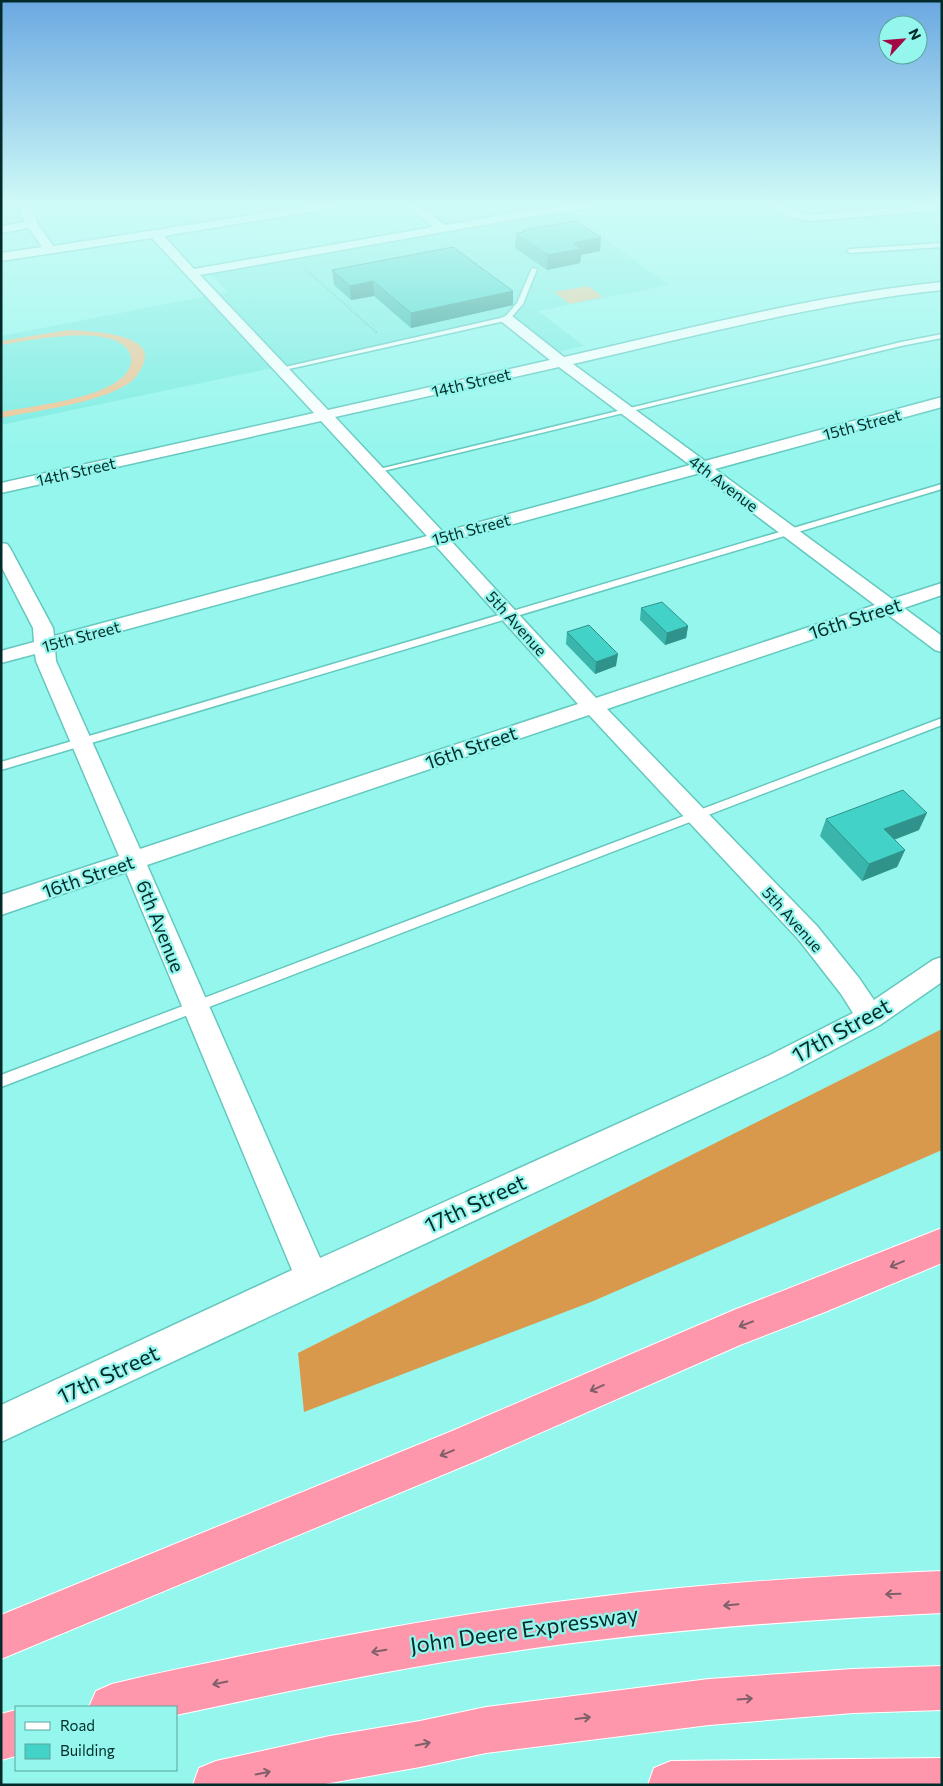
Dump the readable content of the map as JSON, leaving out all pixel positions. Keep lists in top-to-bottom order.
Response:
{
  "streets": {
    "highway": ["John Deere Expressway"],
    "street": [
      "14th Street",
      "15th Street",
      "4th Avenue",
      "16th Street",
      "5th Avenue",
      "6th Avenue",
      "17th Street"
    ]
  },
  "crossings": [
    ["14th Street", "4th Avenue"],
    ["14th Street", "5th Avenue"],
    ["15th Street", "4th Avenue"],
    ["15th Street", "5th Avenue"],
    ["15th Street", "6th Avenue"],
    ["4th Avenue", "16th Street"],
    ["16th Street", "5th Avenue"],
    ["16th Street", "6th Avenue"],
    ["5th Avenue", "17th Street"],
    ["6th Avenue", "17th Street"]
  ],
  "legend": ["Road", "Building"],
  "north": "top right"
}
